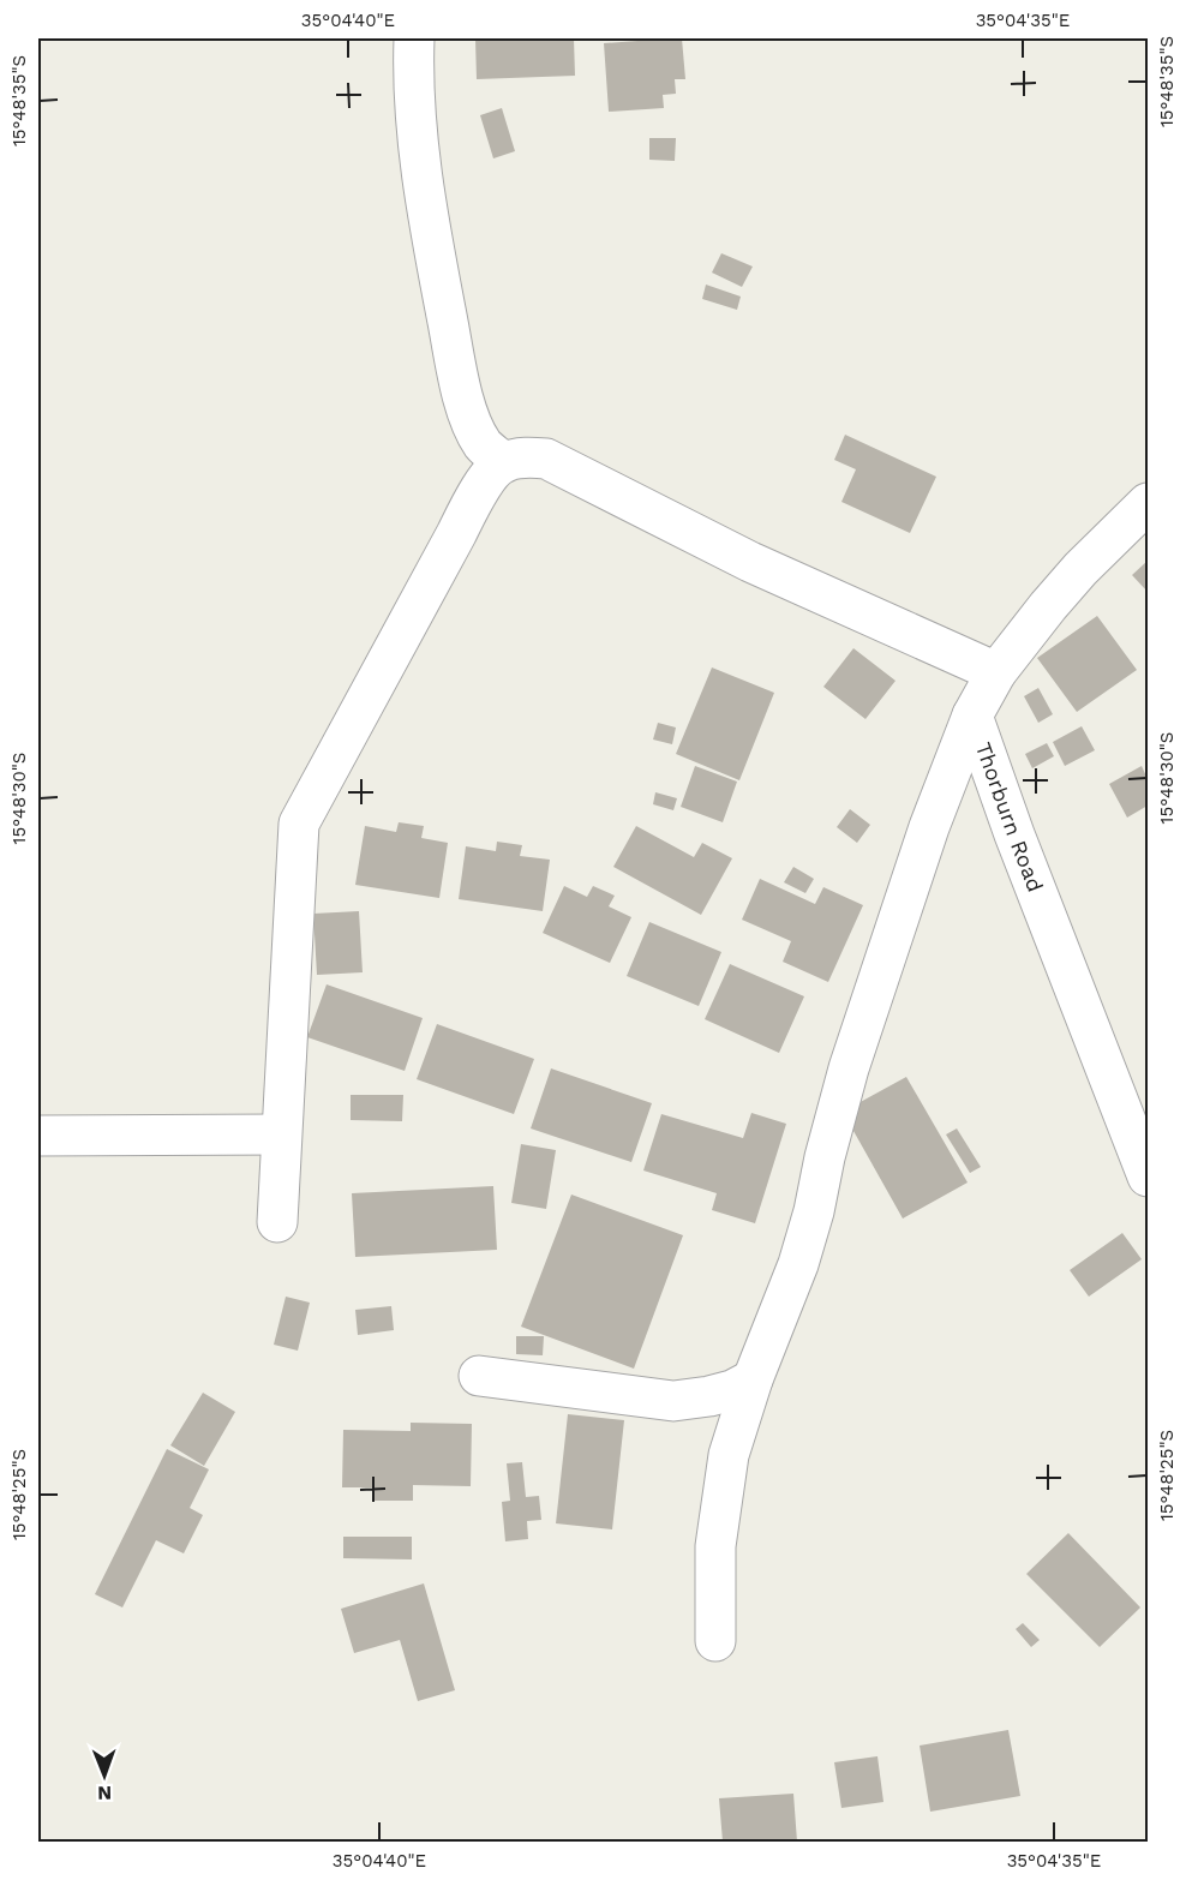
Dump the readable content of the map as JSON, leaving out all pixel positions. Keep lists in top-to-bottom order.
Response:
{
  "streets": {
    "street": ["Thorburn Road"]
  },
  "north": "bottom",
  "coordinates": [
    "35°04'40\"E",
    "35°04'35\"E",
    "15°48'35\"S",
    "15°48'30\"S",
    "15°48'25\"S"
  ]
}
